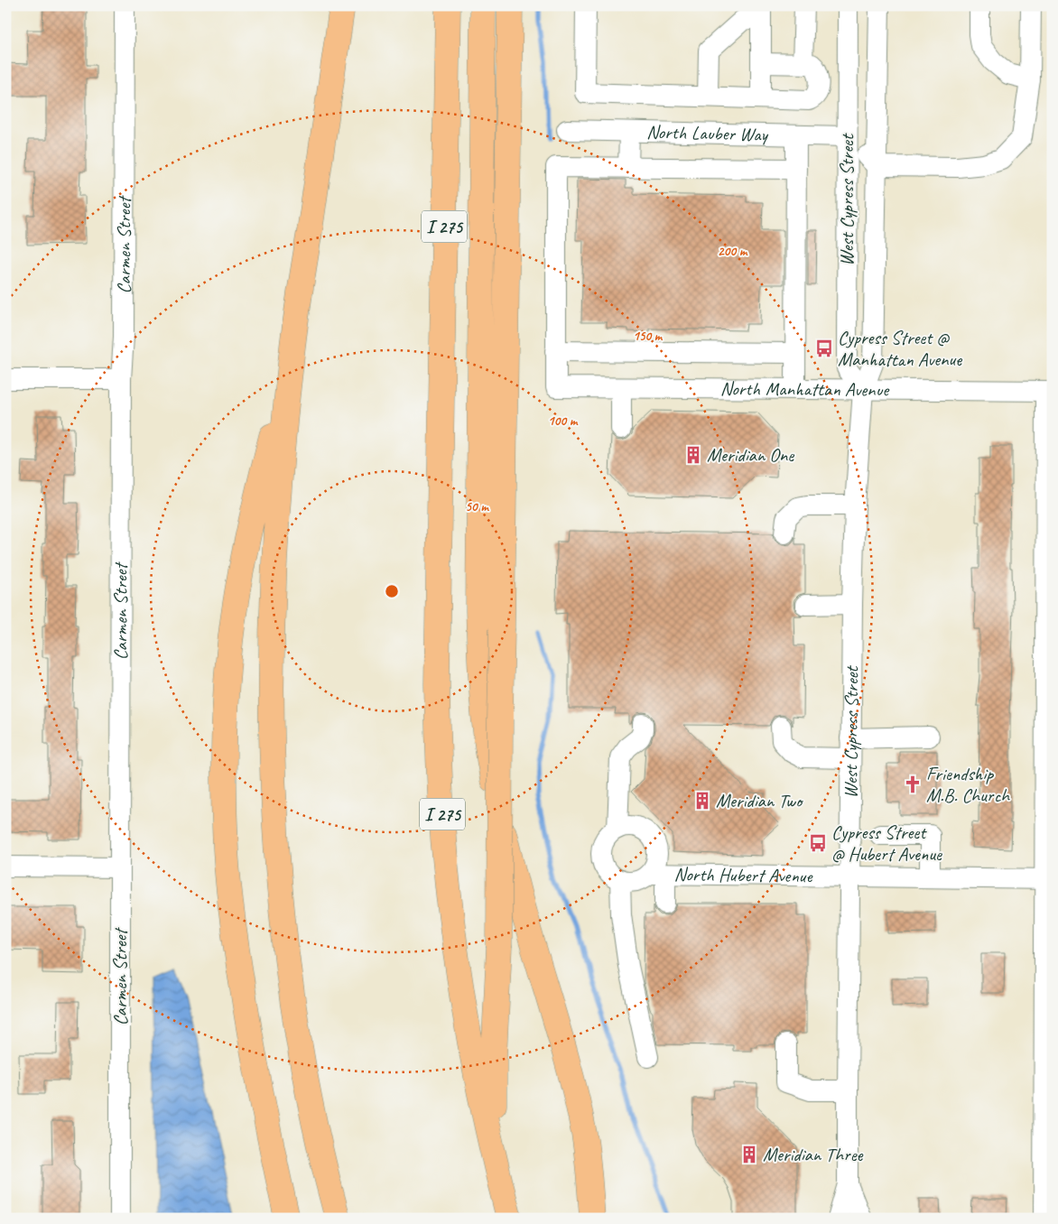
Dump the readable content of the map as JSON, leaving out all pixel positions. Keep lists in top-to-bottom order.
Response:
{
  "streets": {
    "highway": ["I 275"],
    "street": [
      "North Lauber Way",
      "West Cypress Street",
      "Carmen Street",
      "North Manhattan Avenue",
      "North Hubert Avenue"
    ]
  },
  "crossings": [
    ["North Lauber Way", "West Cypress Street"],
    ["West Cypress Street", "North Manhattan Avenue"],
    ["West Cypress Street", "North Hubert Avenue"]
  ],
  "places": {
    "bus stop": ["Cypress Street @ Manhattan Avenue", "Cypress Street @ Hubert Avenue"],
    "building": ["Meridian One", "Meridian Two", "Meridian Three"],
    "church": ["Friendship M.B. Church"]
  },
  "rings": [
    "200 m",
    "150 m",
    "100 m",
    "50 m"
  ]
}
